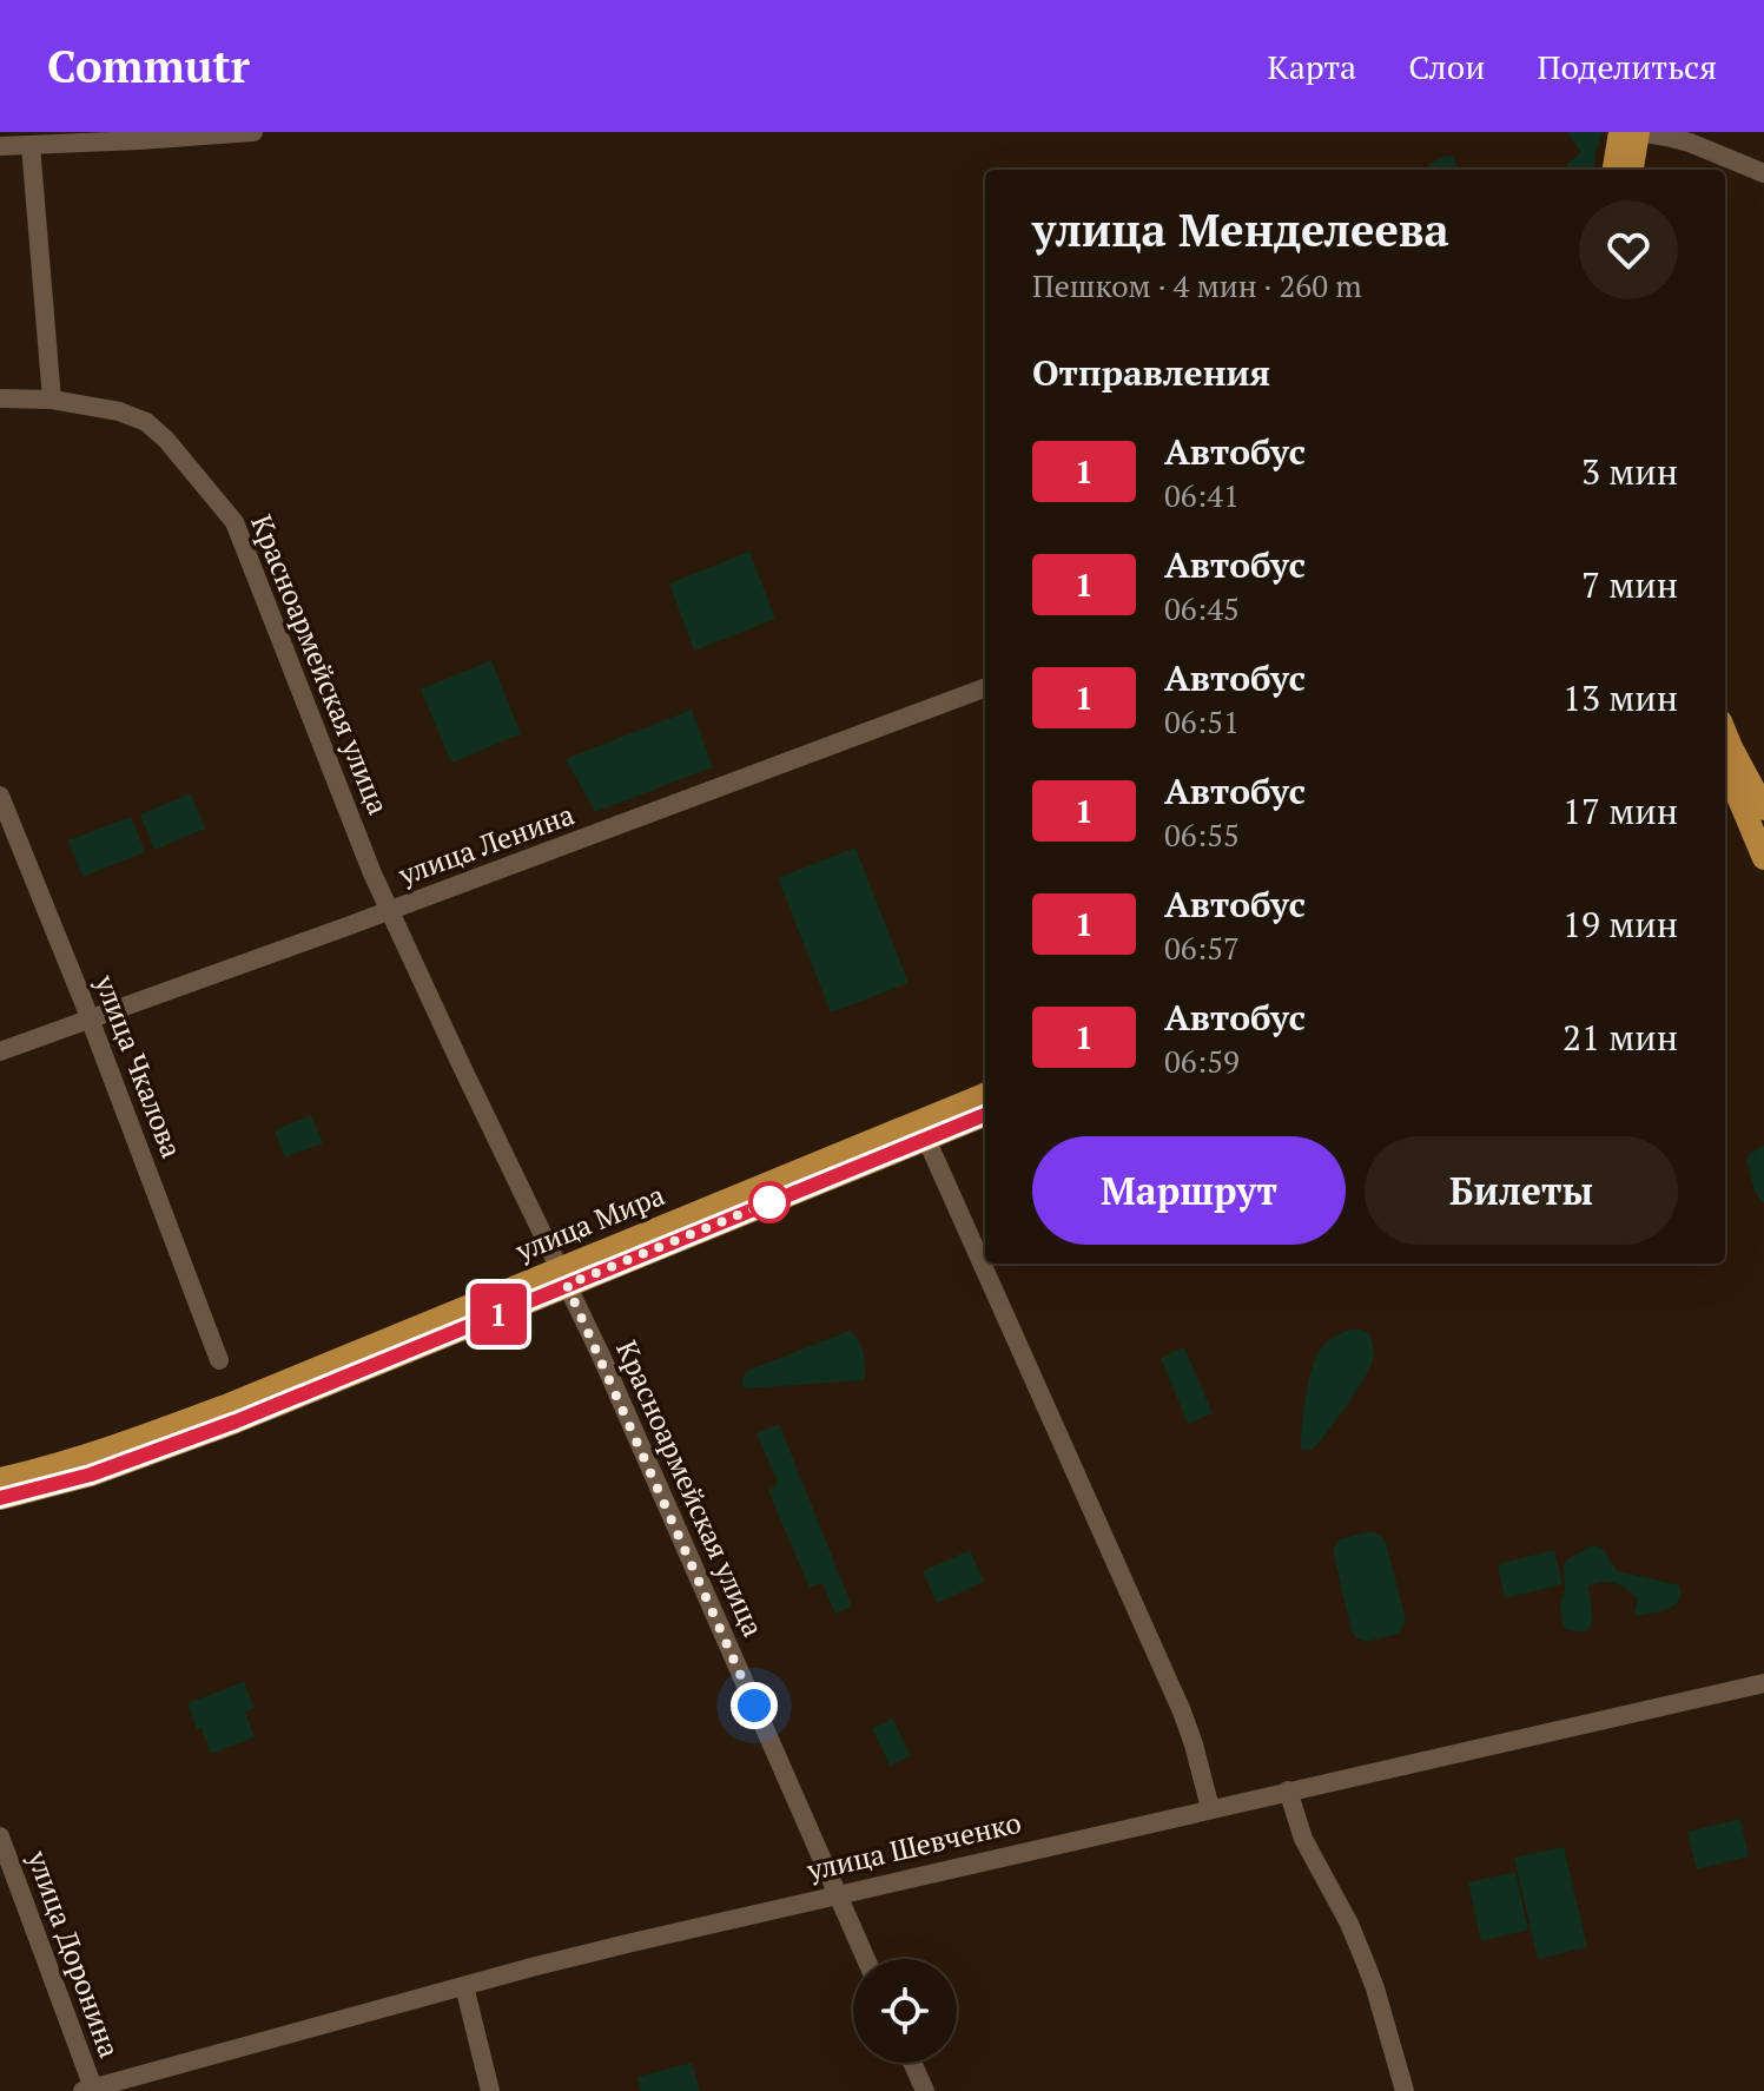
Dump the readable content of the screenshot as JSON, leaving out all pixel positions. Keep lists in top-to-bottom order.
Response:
{
  "streets": {
    "main road": ["улица Мира"],
    "street": [
      "Красноармейская улица",
      "улица Ленина",
      "улица Чкалова",
      "улица Шевченко",
      "улица Доронина"
    ]
  },
  "crossings": [
    ["Красноармейская улица", "улица Ленина"],
    ["Красноармейская улица", "улица Мира"],
    ["Красноармейская улица", "улица Шевченко"],
    ["улица Ленина", "улица Чкалова"],
    ["улица Шевченко", "улица Доронина"]
  ],
  "lines": ["bus line 1"],
  "page": {
    "header": "Commutr",
    "nav": ["Карта", "Слои", "Поделиться"],
    "on_map": "1",
    "heading": [
      ["улица Менделеева", "Пешком · 4 мин · 260 m"],
      "Отправления"
    ],
    "list": [
      {
        "mark": "1",
        "name": "Автобус",
        "note": "06:41",
        "value": "3 мин"
      },
      {
        "mark": "1",
        "name": "Автобус",
        "note": "06:45",
        "value": "7 мин"
      },
      {
        "mark": "1",
        "name": "Автобус",
        "note": "06:51",
        "value": "13 мин"
      },
      {
        "mark": "1",
        "name": "Автобус",
        "note": "06:55",
        "value": "17 мин"
      },
      {
        "mark": "1",
        "name": "Автобус",
        "note": "06:57",
        "value": "19 мин"
      },
      {
        "mark": "1",
        "name": "Автобус",
        "note": "06:59",
        "value": "21 мин"
      }
    ],
    "buttons": ["Маршрут", "Билеты"]
  }
}
